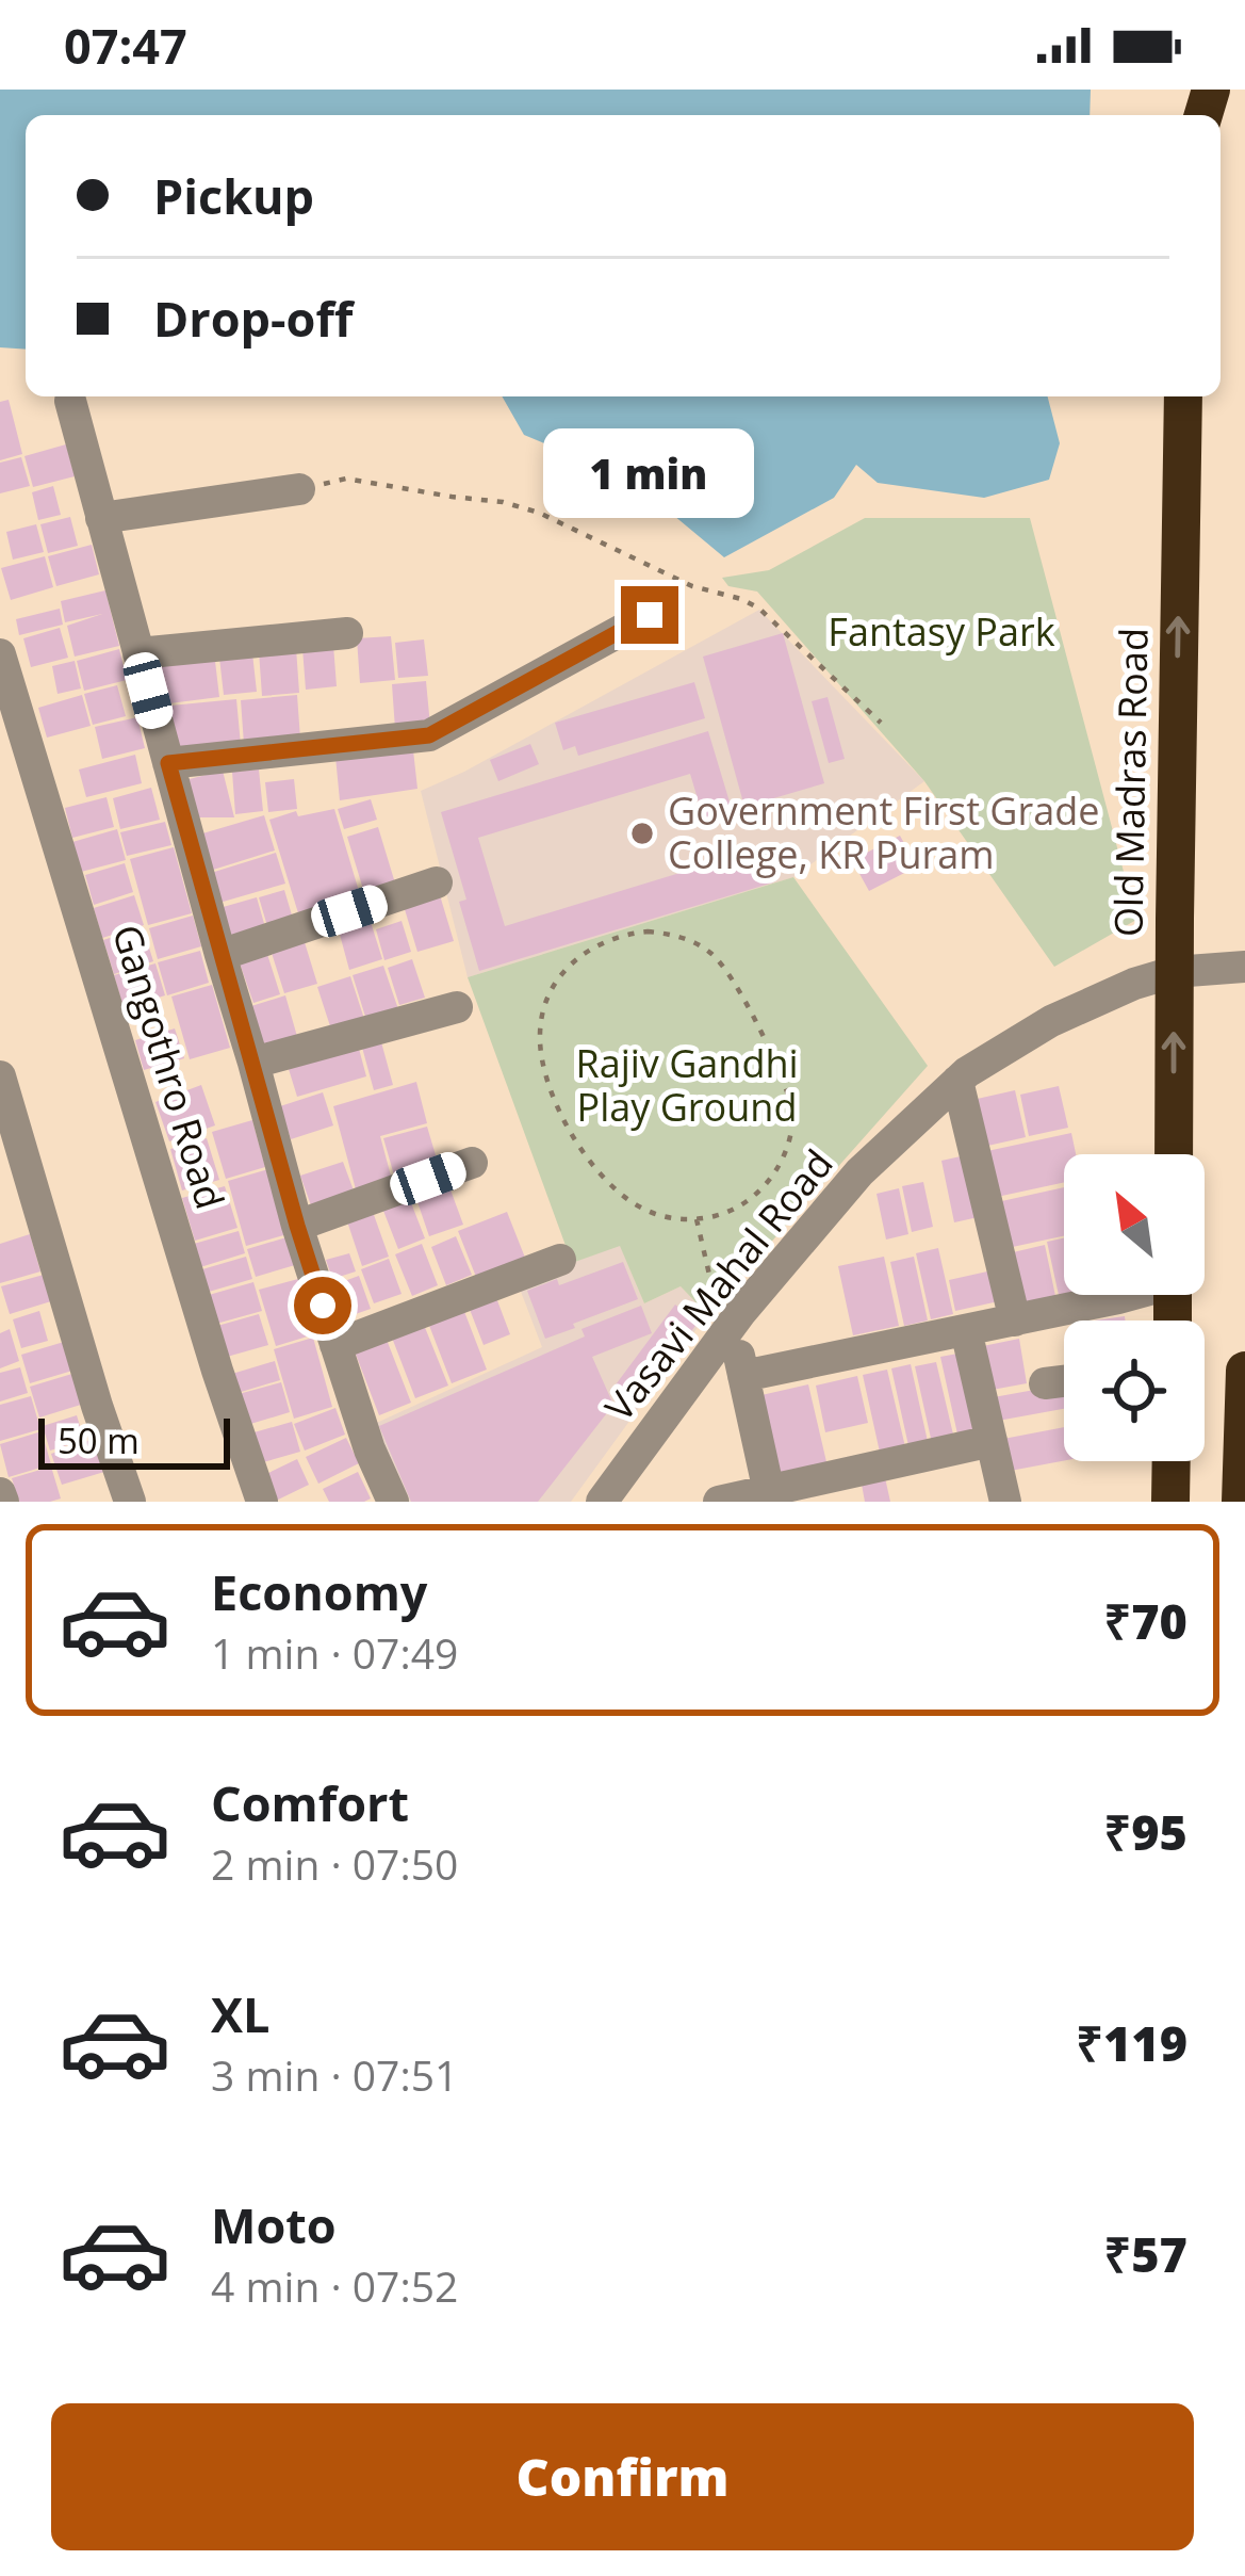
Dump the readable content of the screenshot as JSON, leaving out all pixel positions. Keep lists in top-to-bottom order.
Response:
{
  "streets": {
    "highway": ["Old Madras Road"],
    "street": ["Gangothro Road", "Vasavi Mahal Road"]
  },
  "crossings": [
    ["Old Madras Road", "Vasavi Mahal Road"]
  ],
  "one_way": ["Old Madras Road"],
  "parks": ["Fantasy Park", "Rajiv Gandhi Play Ground"],
  "places": ["Government First Grade College, KR Puram"],
  "scale_bar": "50 m",
  "north": "top left",
  "page": {
    "status": "07:47",
    "banner": ["Pickup", "Drop-off"],
    "bubble": "1 min",
    "scale": "50 m",
    "list": [
      {
        "name": "Economy",
        "note": "1 min · 07:49",
        "value": "₹70"
      },
      {
        "name": "Comfort",
        "note": "2 min · 07:50",
        "value": "₹95"
      },
      {
        "name": "XL",
        "note": "3 min · 07:51",
        "value": "₹119"
      },
      {
        "name": "Moto",
        "note": "4 min · 07:52",
        "value": "₹57"
      }
    ],
    "buttons": "Confirm"
  }
}
